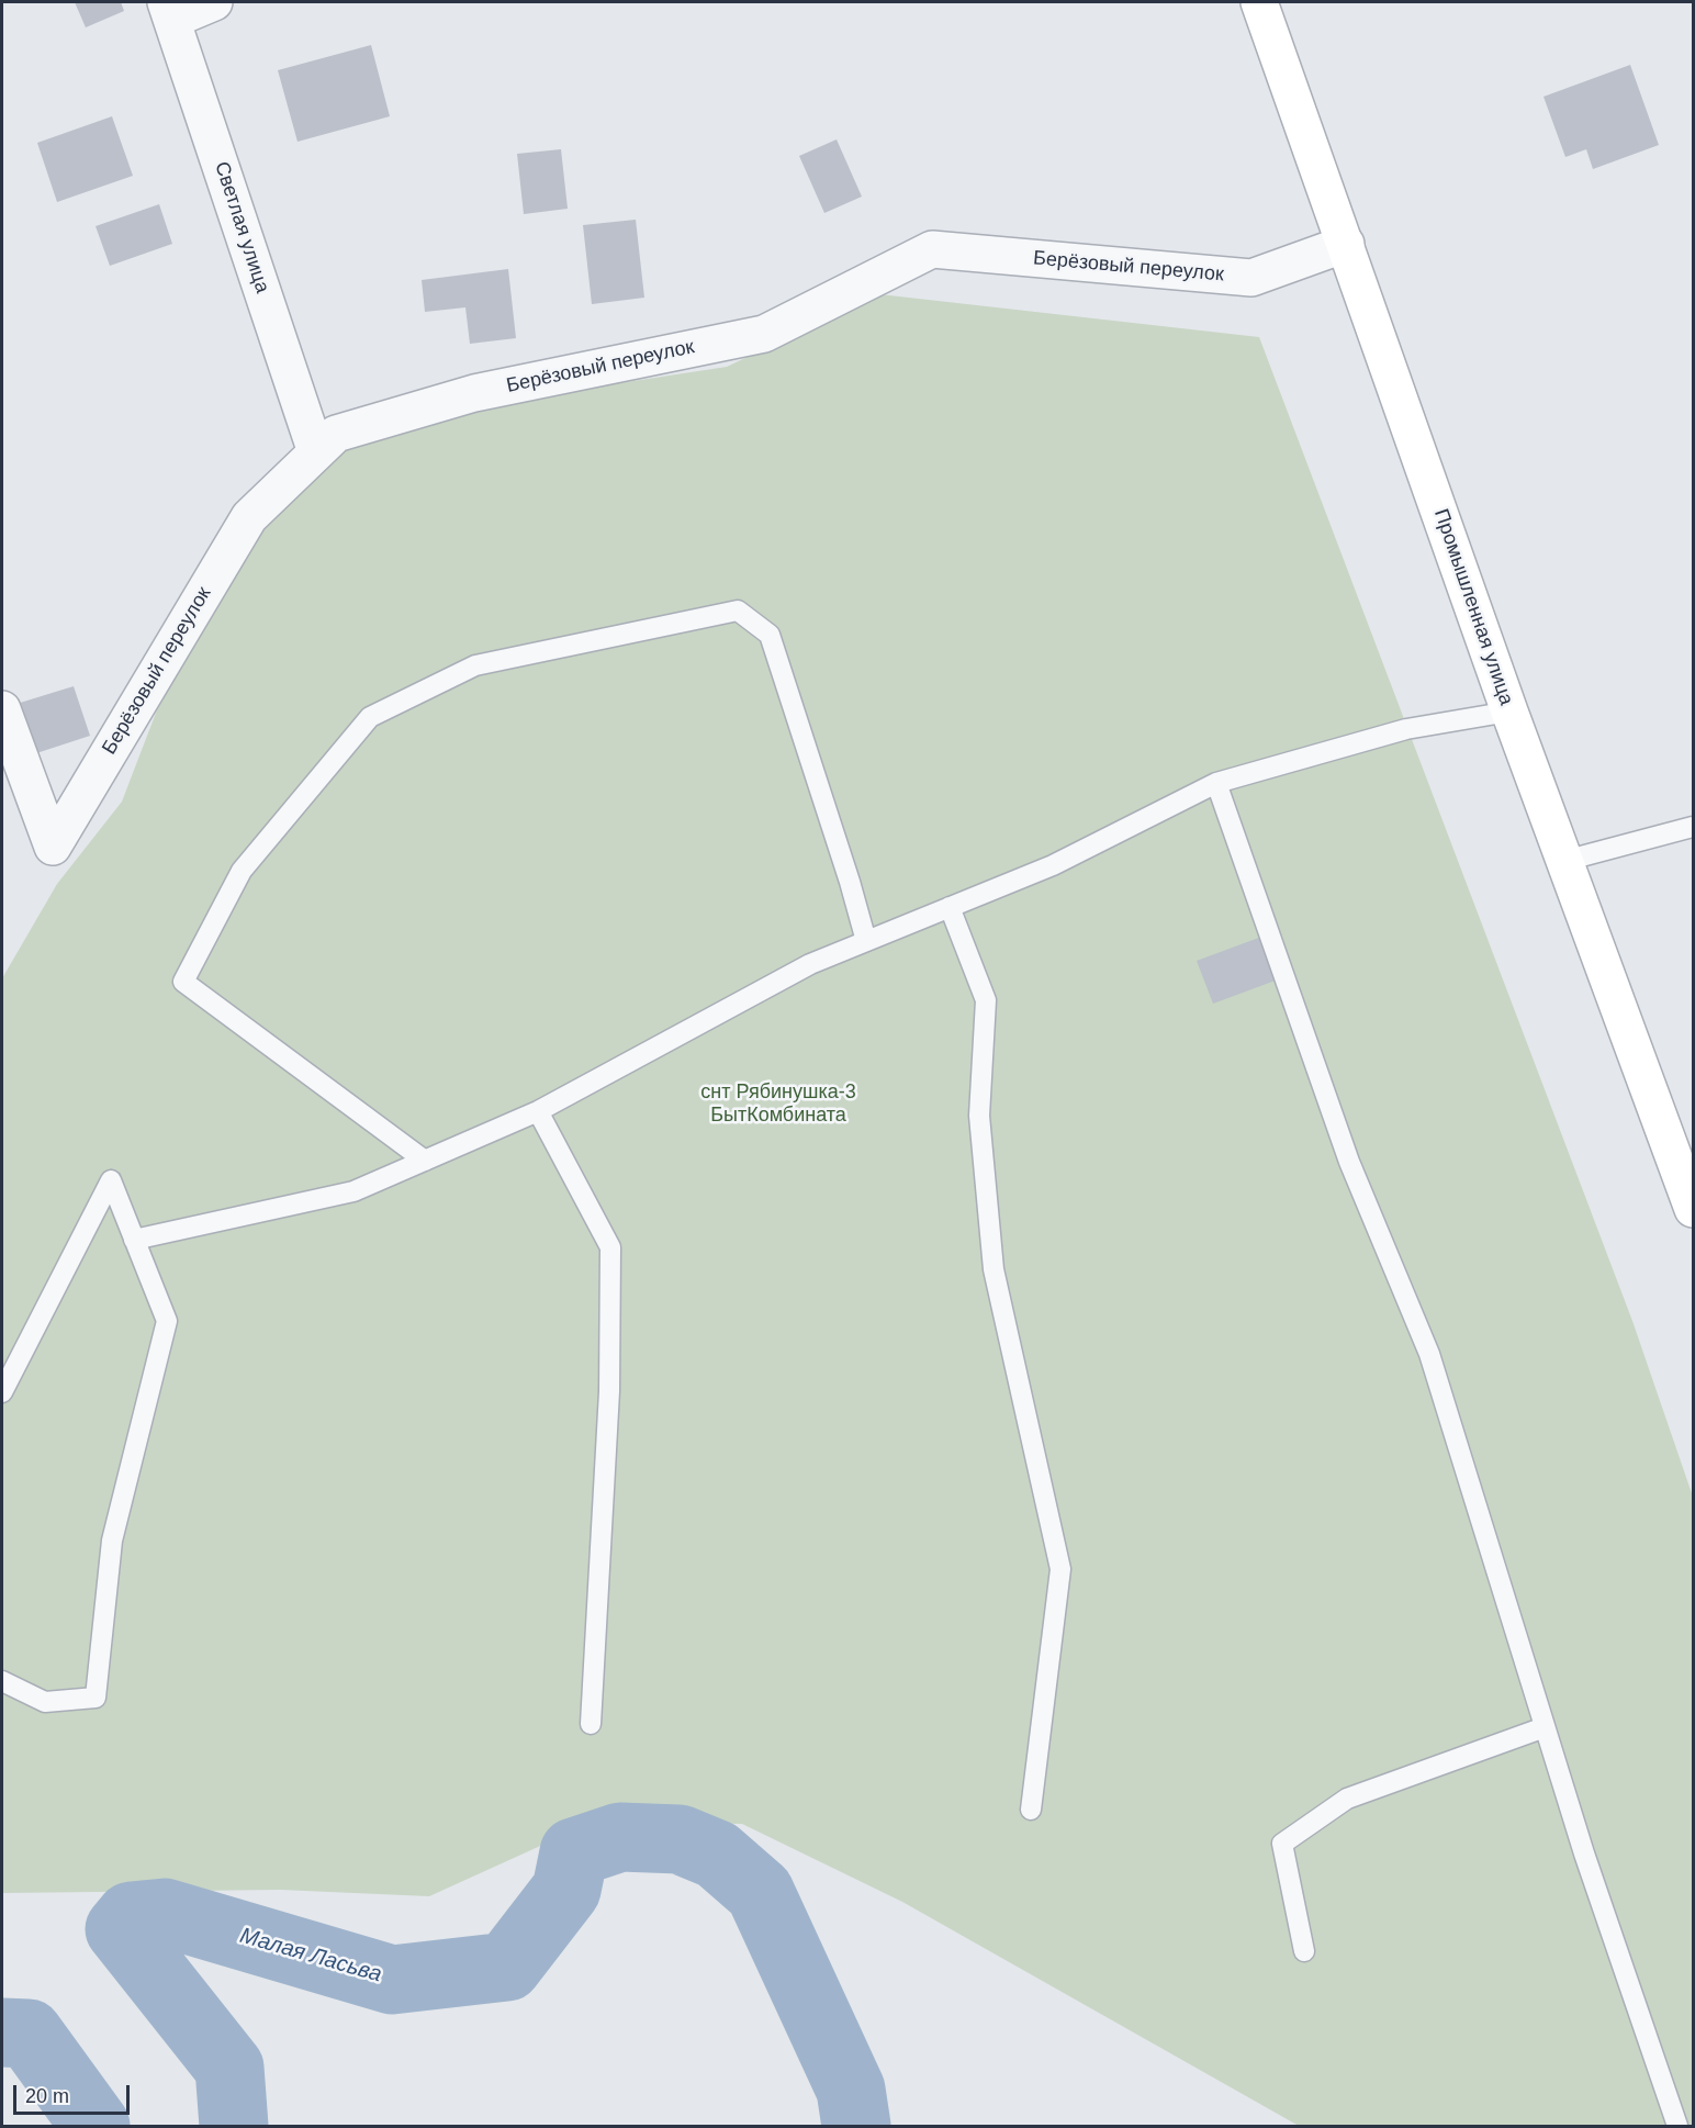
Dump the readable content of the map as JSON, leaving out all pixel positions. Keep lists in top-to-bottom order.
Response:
{
  "streets": {
    "main road": ["Промышленная улица"],
    "street": ["Светлая улица", "Берёзовый переулок"]
  },
  "crossings": [
    ["Светлая улица", "Берёзовый переулок"],
    ["Берёзовый переулок", "Промышленная улица"]
  ],
  "water": ["Малая Ласьва"],
  "parks": ["снт Рябинушка-3 БытКомбината"],
  "scale_bar": "20 m"
}
